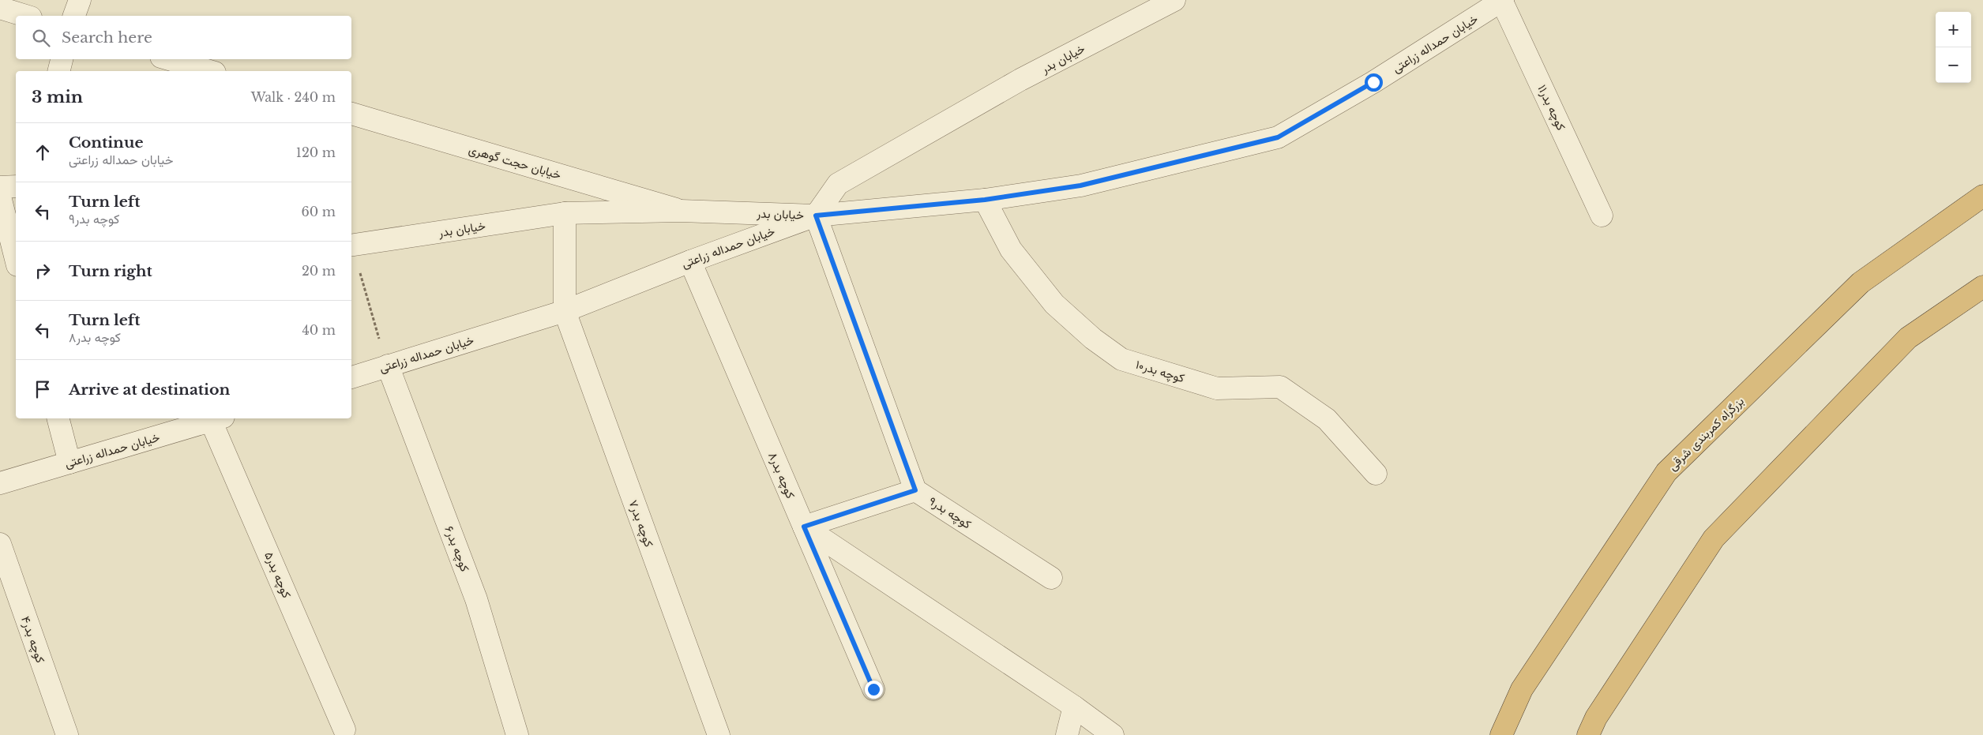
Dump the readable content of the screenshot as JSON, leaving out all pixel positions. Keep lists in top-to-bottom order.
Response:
{
  "streets": {
    "highway": ["بزرگراه کمربندی شرقی"],
    "street": [
      "خیابان حمداله زراعتی",
      "خیابان بدر",
      "کوچه بدر۱۱",
      "خیابان حجت گوهری",
      "کوچه بدر۱۰",
      "کوچه بدر۸",
      "کوچه بدر۹",
      "کوچه بدر۷",
      "کوچه بدر۶",
      "کوچه بدر۵",
      "کوچه بدر۴"
    ]
  },
  "crossings": [
    ["خیابان حمداله زراعتی", "خیابان بدر"],
    ["خیابان حمداله زراعتی", "کوچه بدر۱۱"],
    ["خیابان حمداله زراعتی", "کوچه بدر۱۰"],
    ["خیابان حمداله زراعتی", "کوچه بدر۸"],
    ["خیابان حمداله زراعتی", "کوچه بدر۹"],
    ["خیابان حمداله زراعتی", "کوچه بدر۷"],
    ["خیابان حمداله زراعتی", "کوچه بدر۶"],
    ["خیابان حمداله زراعتی", "کوچه بدر۵"],
    ["خیابان بدر", "خیابان حجت گوهری"],
    ["خیابان بدر", "کوچه بدر۹"],
    ["خیابان بدر", "کوچه بدر۷"]
  ],
  "page": {
    "map_buttons": ["+", "−"],
    "search": "Search here",
    "heading": ["3 min", "Walk · 240 m"],
    "list": [
      ["Continue", "خیابان حمداله زراعتی", "120 m"],
      ["Turn left", "کوچه بدر۹", "60 m"],
      ["Turn right", "20 m"],
      ["Turn left", "کوچه بدر۸", "40 m"],
      "Arrive at destination"
    ]
  }
}
